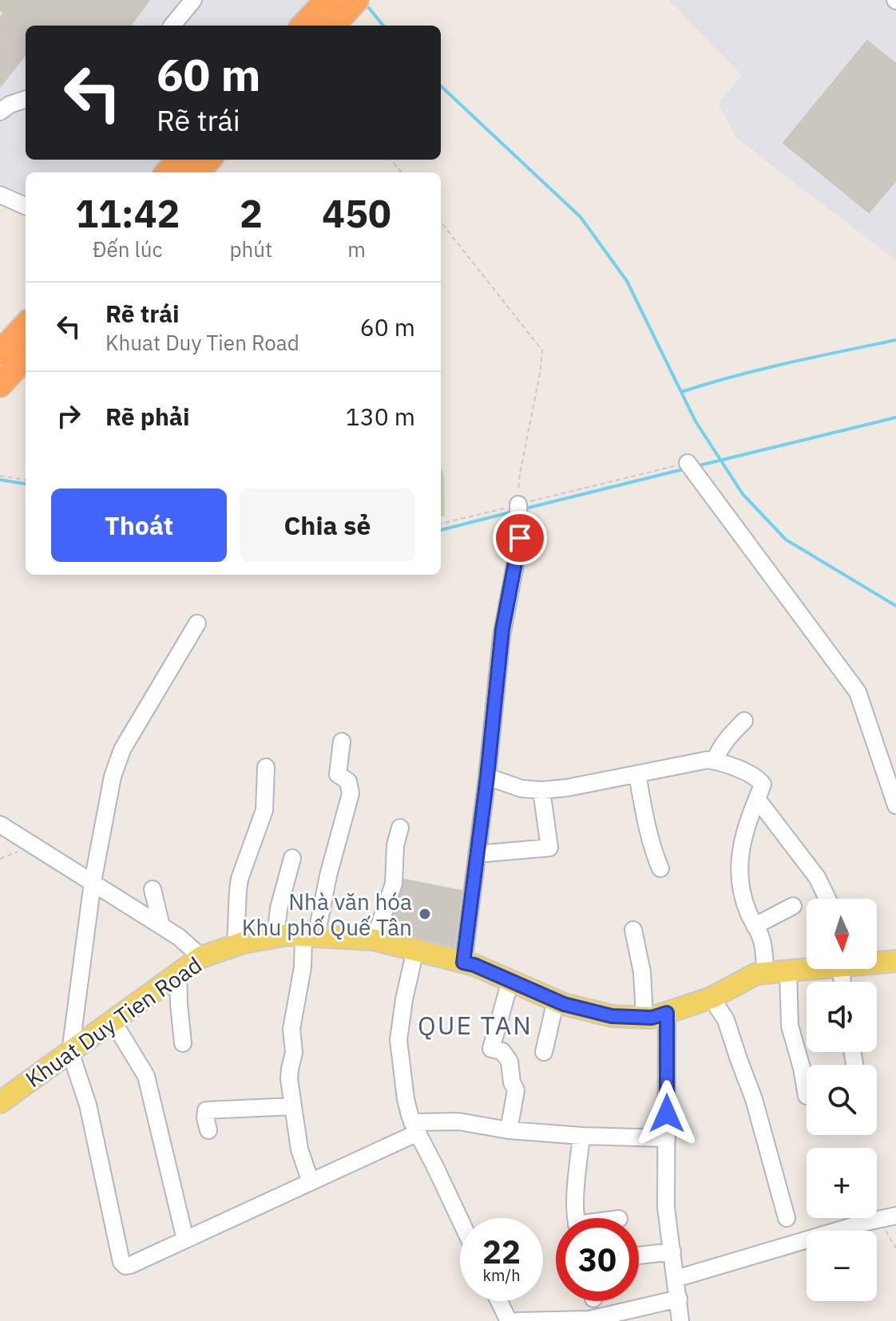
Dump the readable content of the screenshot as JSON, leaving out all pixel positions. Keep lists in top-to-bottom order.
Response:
{
  "streets": {
    "main road": ["Khuat Duy Tien Road"]
  },
  "districts": ["QUE TAN"],
  "places": ["Nhà văn hóa Khu phố Quế Tân"],
  "north": "bottom",
  "page": {
    "turn": ["60 m", "Rẽ trái"],
    "eta": [
      "11:42",
      "Đến lúc",
      "2",
      "phút",
      "450",
      "m"
    ],
    "list": [
      {
        "name": "Rẽ trái",
        "note": "Khuat Duy Tien Road",
        "value": "60 m"
      },
      {
        "name": "Rẽ phải",
        "value": "130 m"
      }
    ],
    "buttons": ["Thoát", "Chia sẻ"],
    "map_buttons": ["+", "−"],
    "speed": "22 km/h",
    "limit": "30"
  }
}
